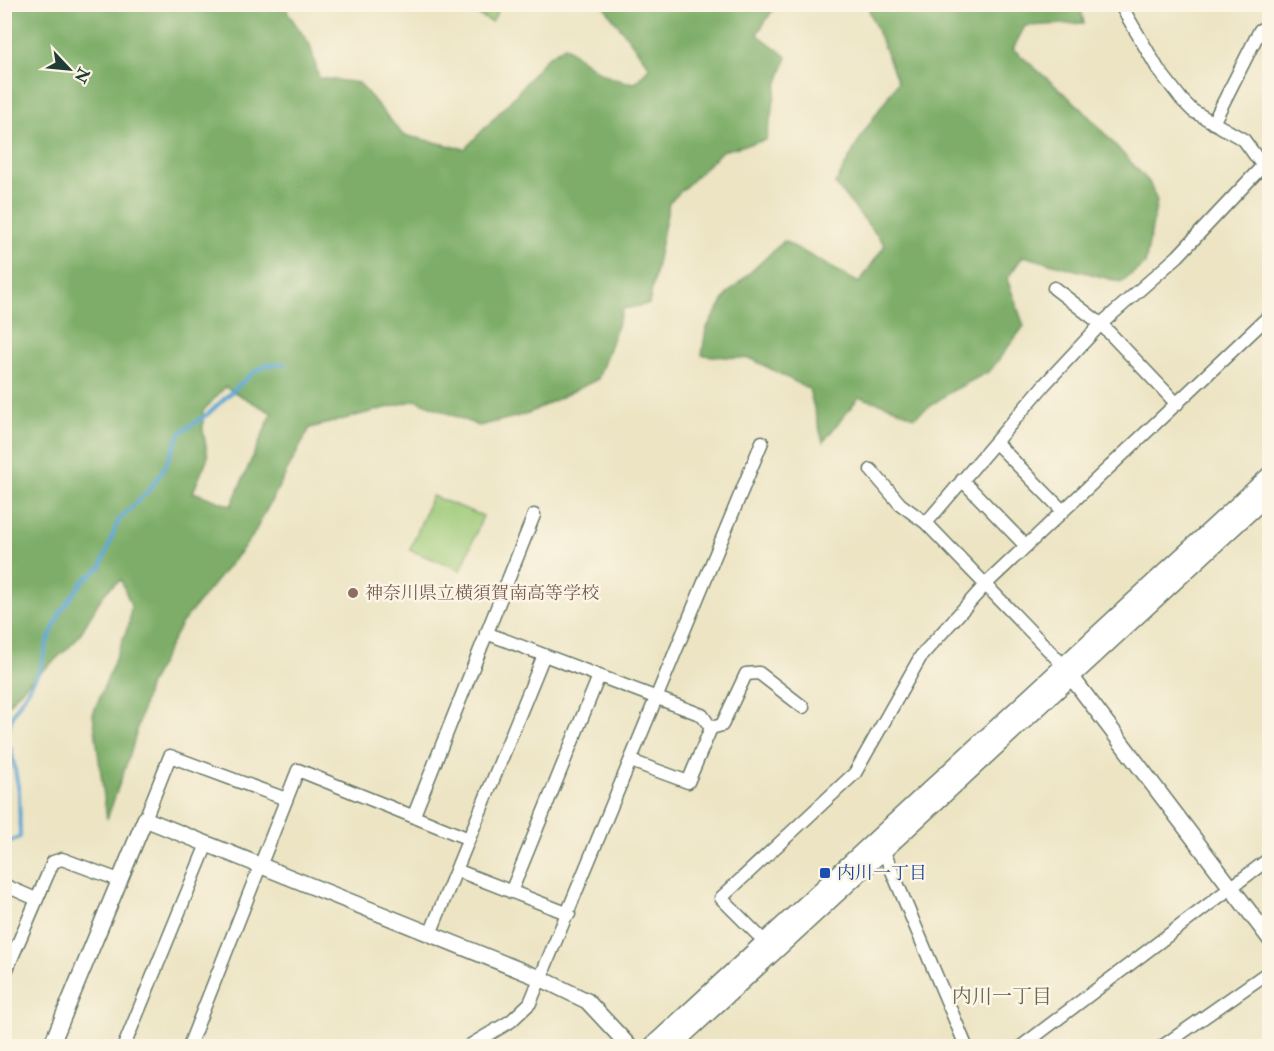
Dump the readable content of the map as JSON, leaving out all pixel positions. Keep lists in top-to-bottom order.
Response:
{
  "districts": ["内川一丁目"],
  "places": {
    "other": ["神奈川県立横須賀南高等学校"],
    "transit": ["内川一丁目"]
  },
  "north": "bottom right"
}
